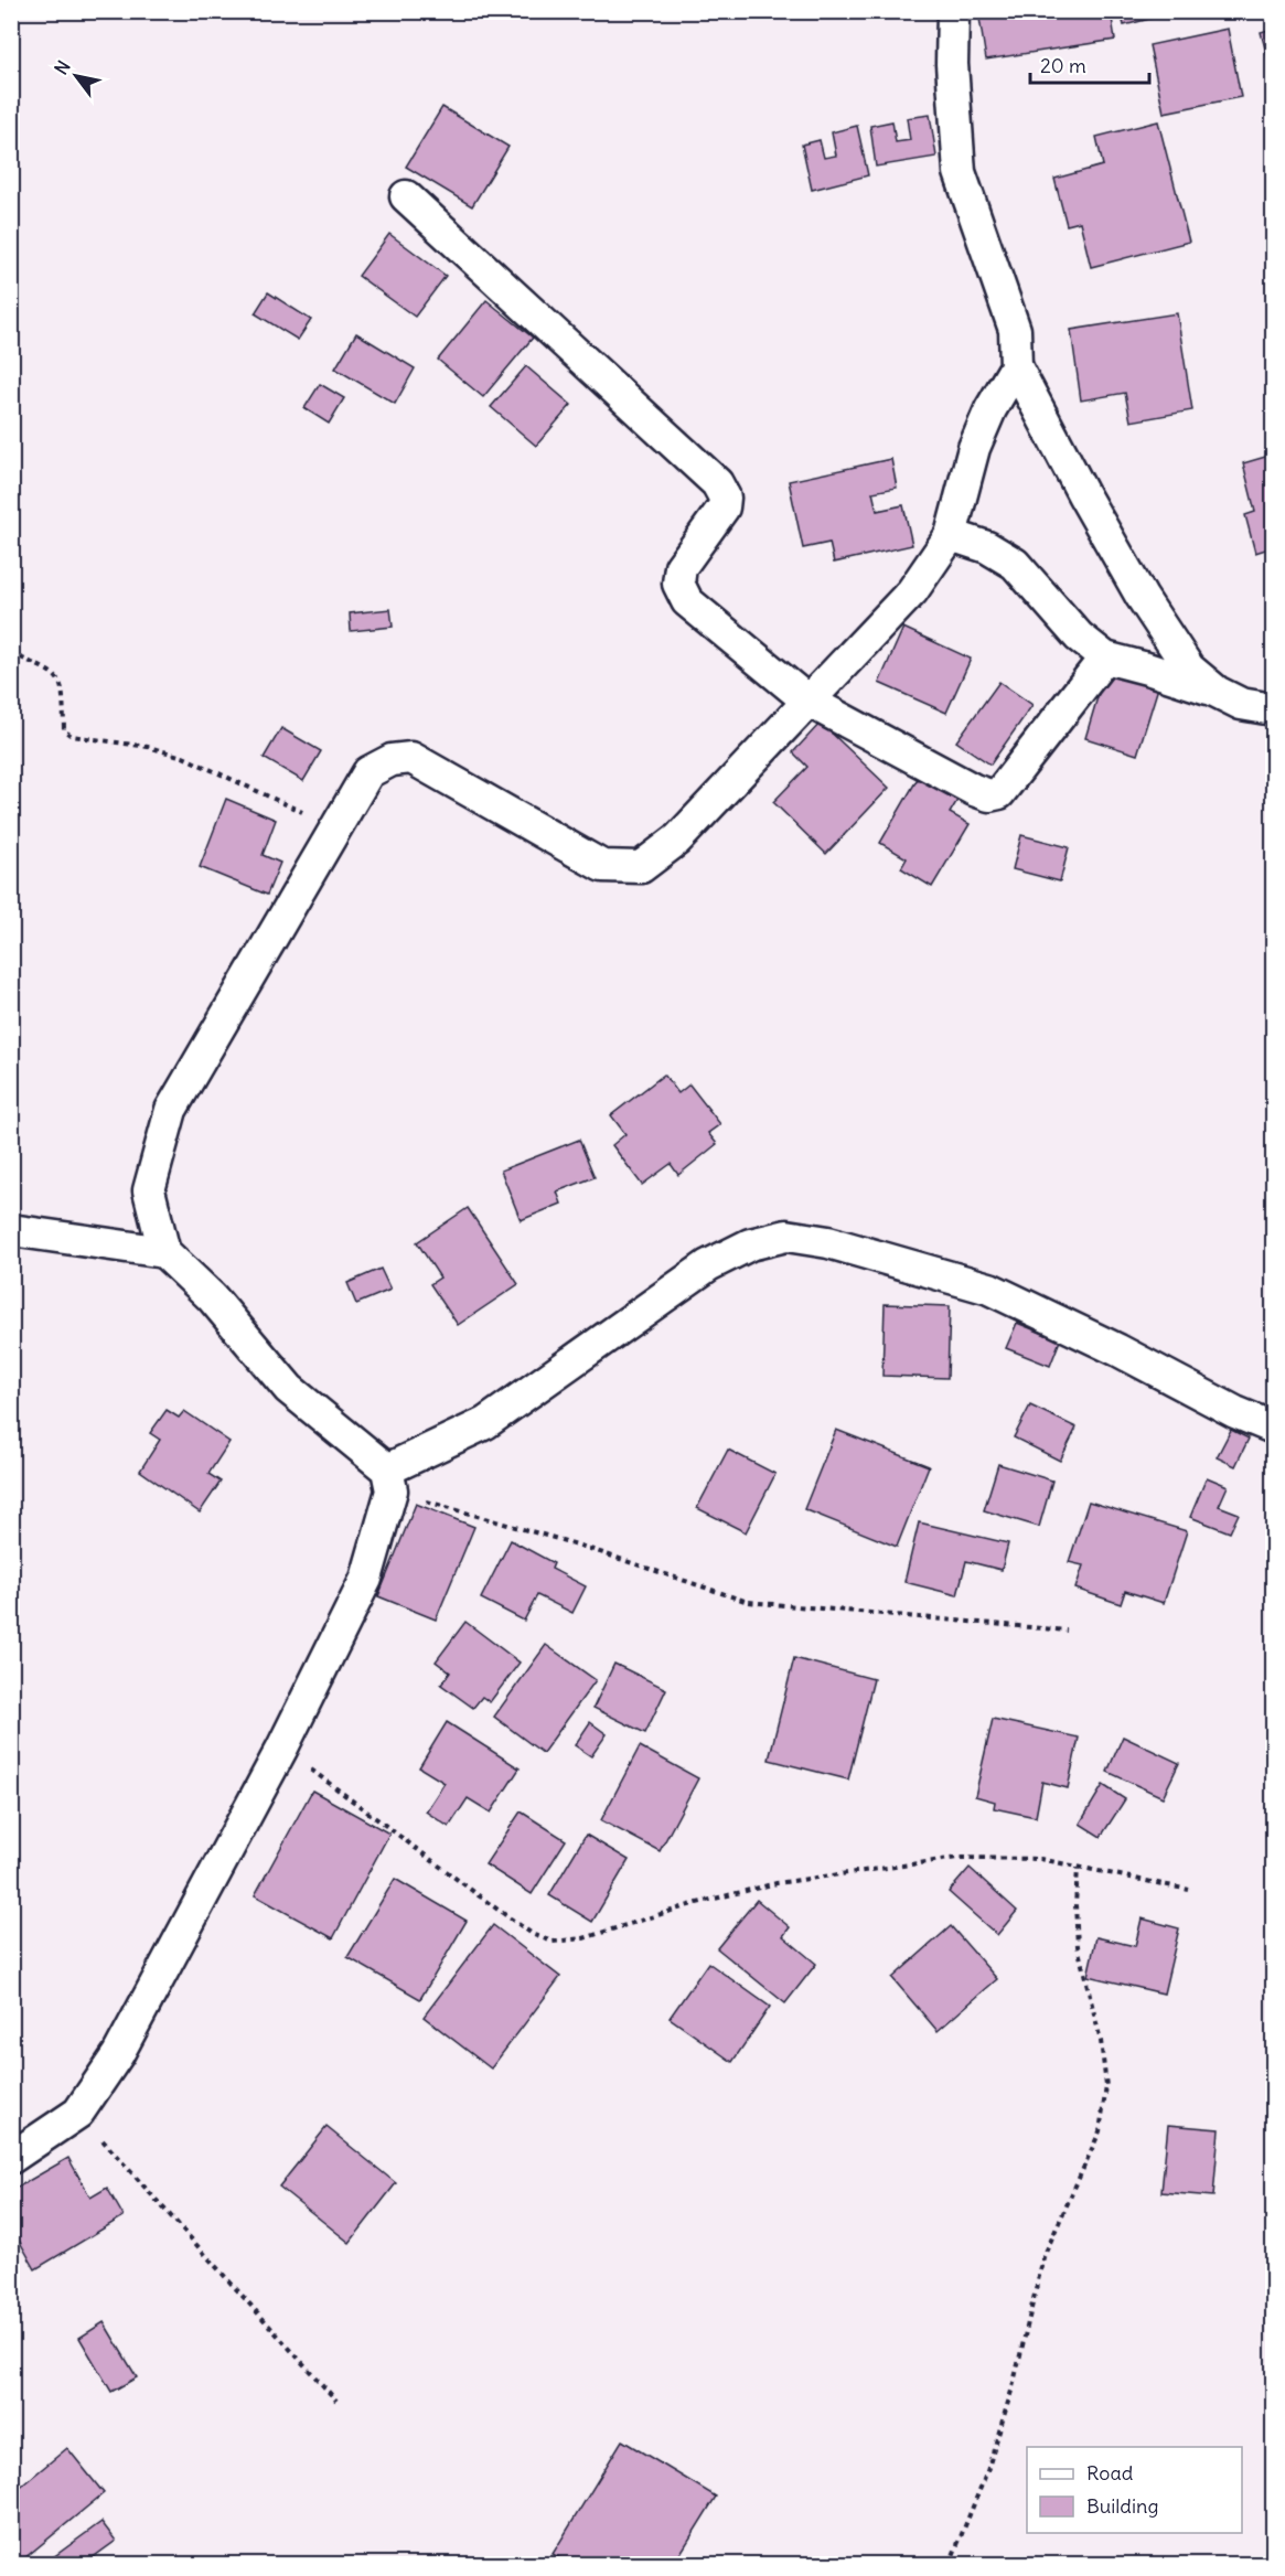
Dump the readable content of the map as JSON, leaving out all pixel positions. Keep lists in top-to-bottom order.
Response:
{
  "legend": ["Road", "Building"],
  "scale_bar": "20 m",
  "north": "top left"
}
